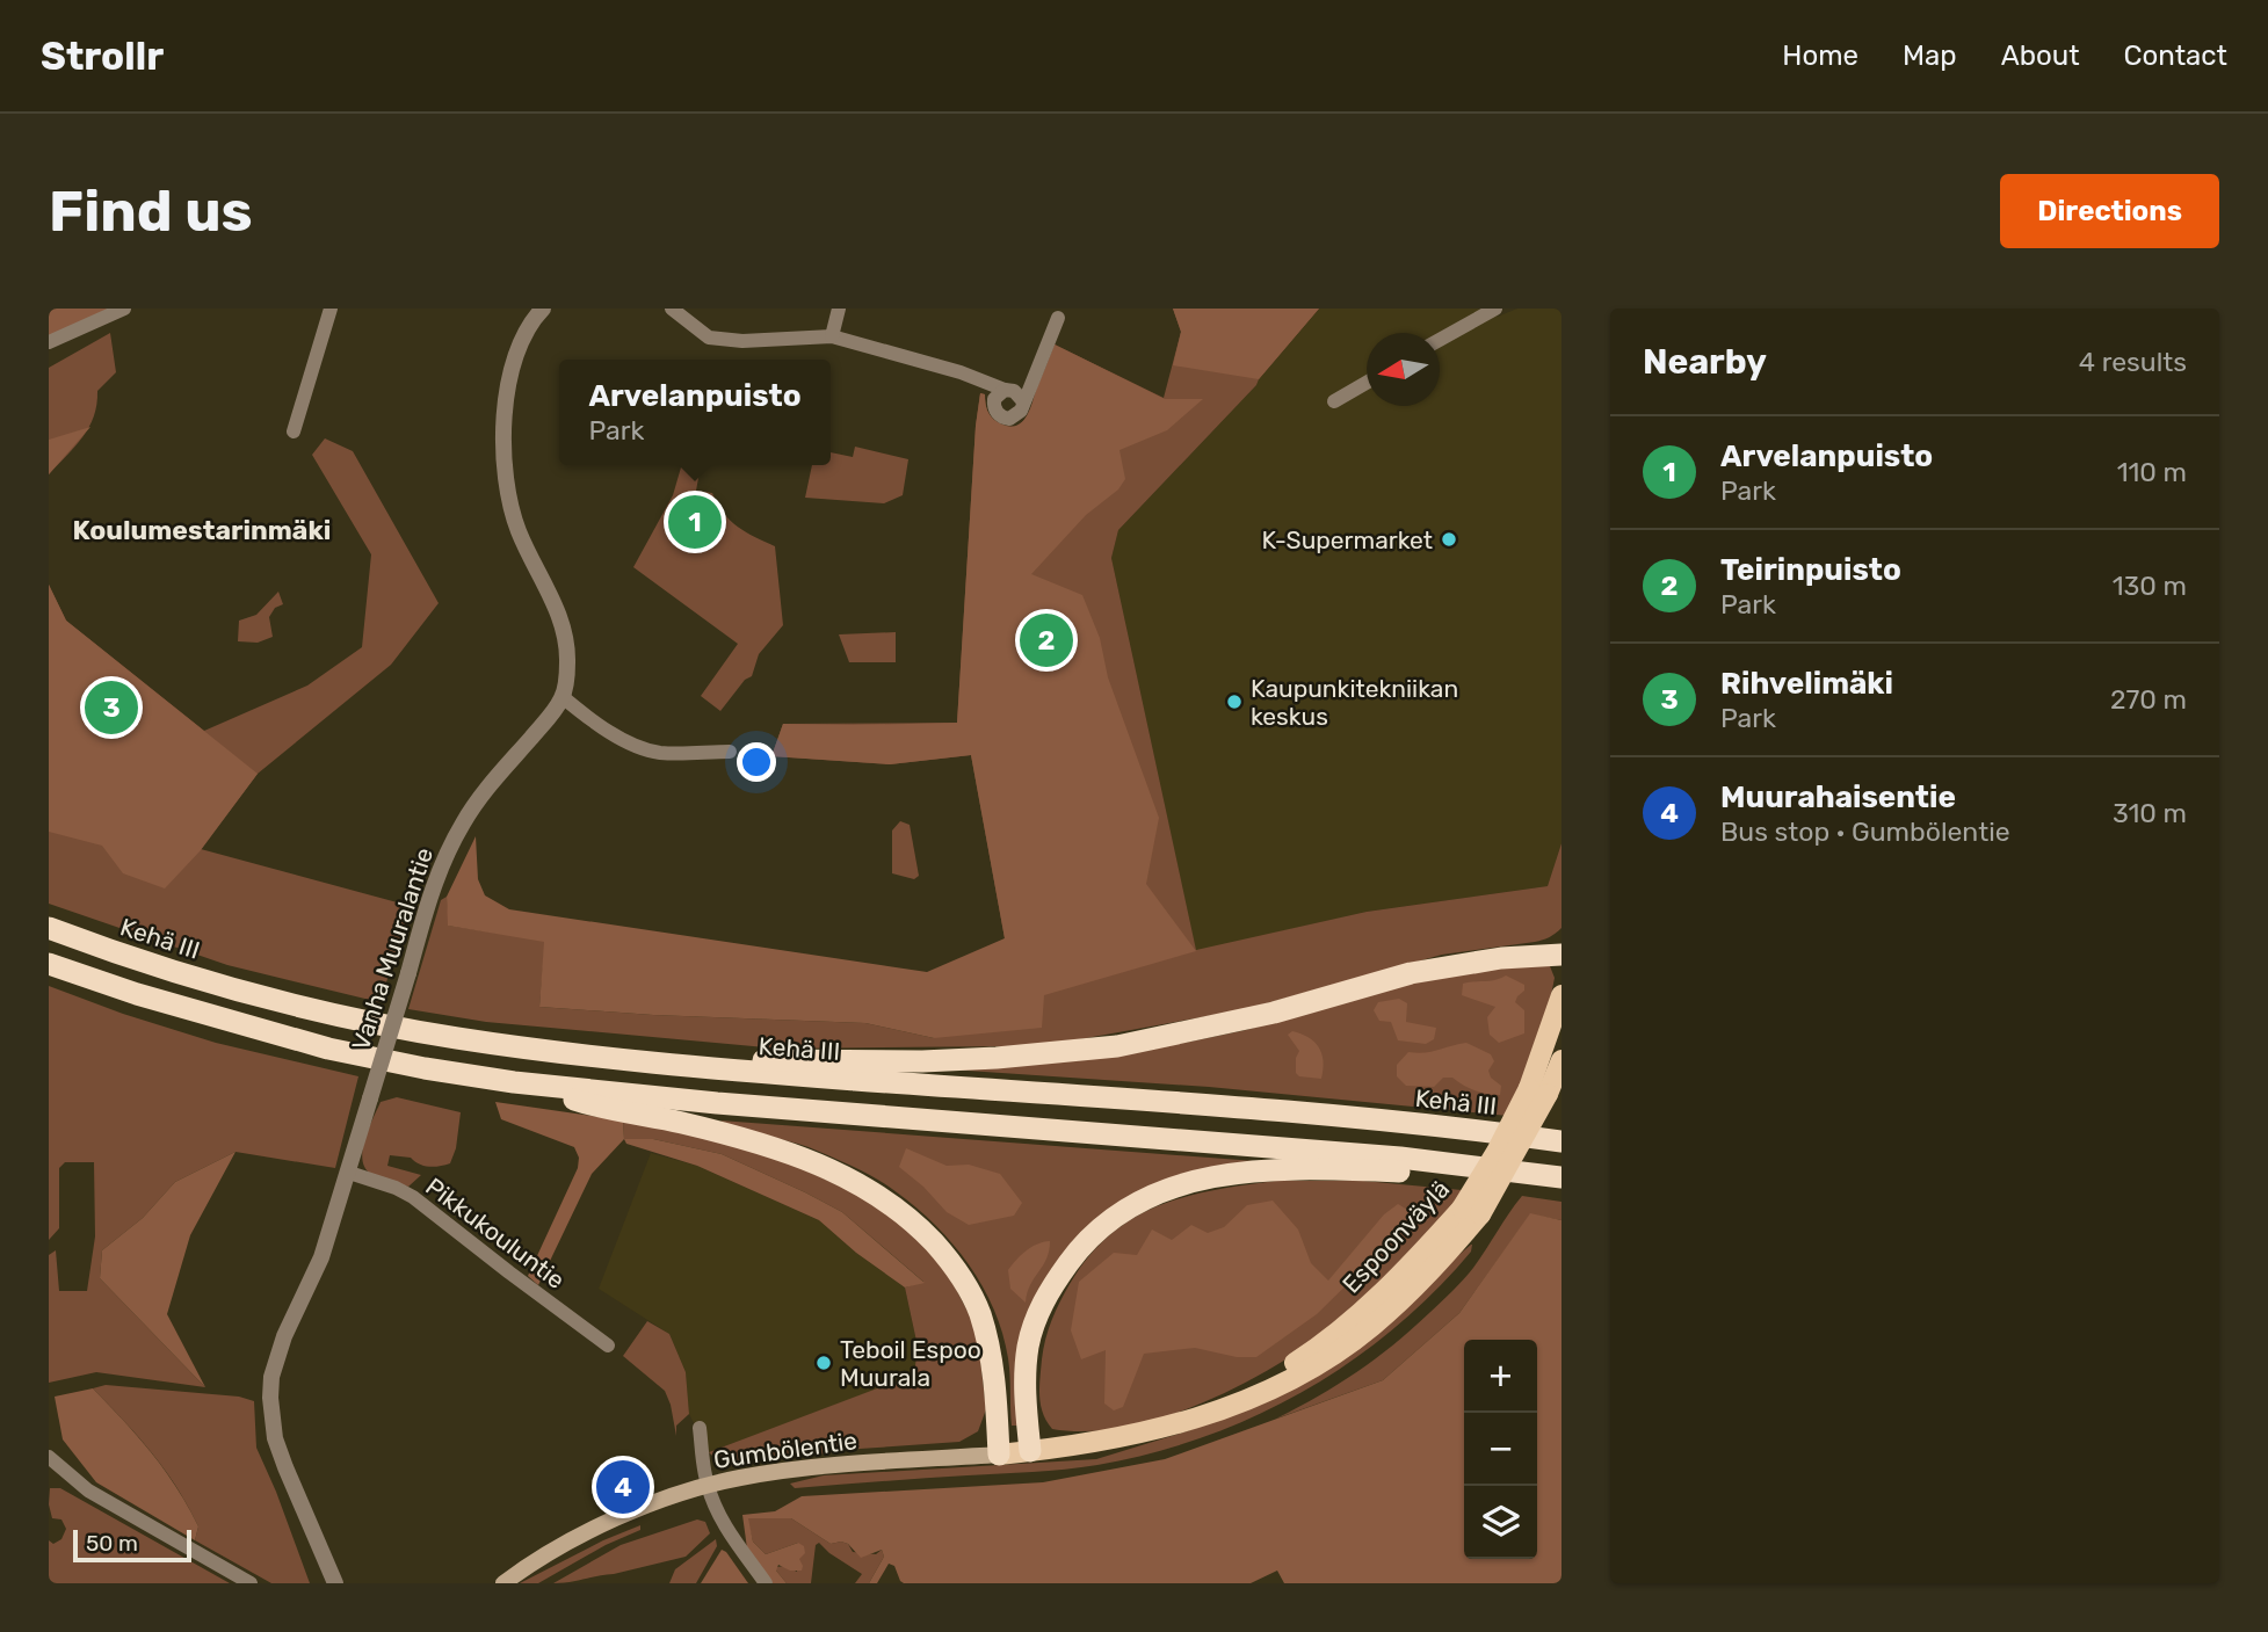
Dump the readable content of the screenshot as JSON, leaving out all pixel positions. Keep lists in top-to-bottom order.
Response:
{
  "streets": {
    "highway": ["Kehä III"],
    "main road": ["Espoonväylä", "Gumbölentie"],
    "street": ["Vanha Muuralantie", "Pikkukouluntie"]
  },
  "crossings": [
    ["Vanha Muuralantie", "Pikkukouluntie"],
    ["Espoonväylä", "Gumbölentie"]
  ],
  "districts": ["Koulumestarinmäki"],
  "places": ["K-Supermarket", "Kaupunkitekniikan keskus", "Teboil Espoo Muurala"],
  "scale_bar": "50 m",
  "north": "left",
  "page": {
    "header": "Strollr",
    "nav": [
      "Home",
      "Map",
      "About",
      "Contact"
    ],
    "buttons": "Directions",
    "title": "Find us",
    "heading": ["Nearby", "4 results"],
    "popup": ["Arvelanpuisto", "Park"],
    "list": [
      {
        "mark": "1",
        "name": "Arvelanpuisto",
        "note": "Park",
        "value": "110 m"
      },
      {
        "mark": "2",
        "name": "Teirinpuisto",
        "note": "Park",
        "value": "130 m"
      },
      {
        "mark": "3",
        "name": "Rihvelimäki",
        "note": "Park",
        "value": "270 m"
      },
      {
        "mark": "4",
        "name": "Muurahaisentie",
        "note": "Bus stop · Gumbölentie",
        "value": "310 m"
      }
    ],
    "pins": [
      "1",
      "2",
      "3",
      "4"
    ],
    "map_buttons": ["+", "−"],
    "scale": "50 m"
  }
}
